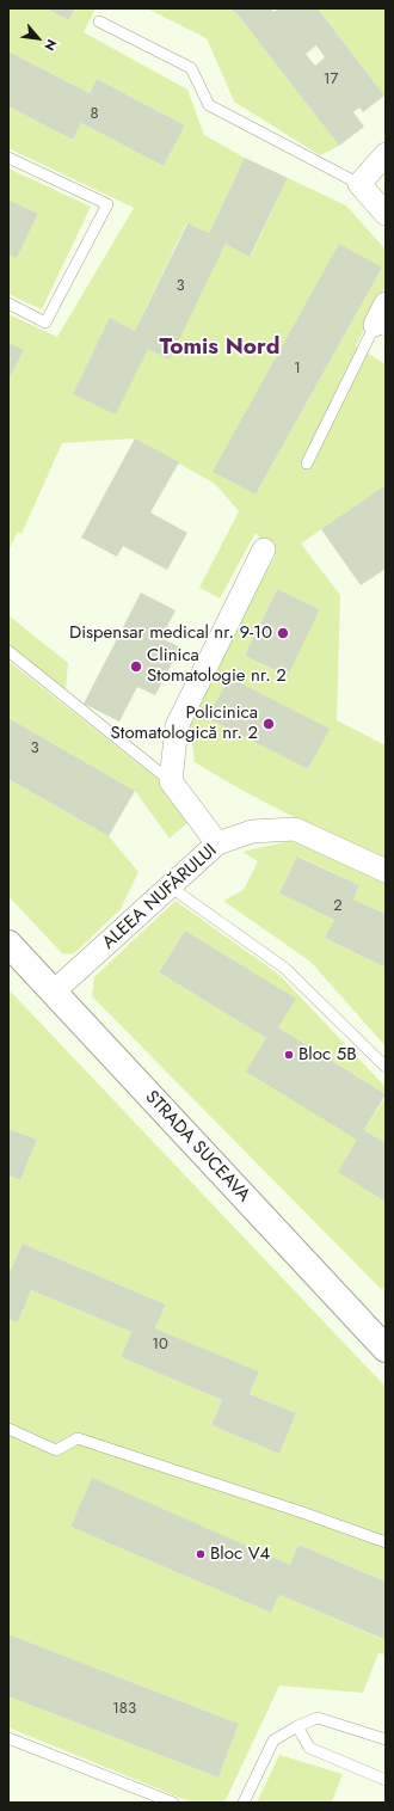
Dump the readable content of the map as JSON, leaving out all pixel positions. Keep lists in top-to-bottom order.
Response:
{
  "streets": {
    "street": ["ALEEA NUFĂRULUI", "STRADA SUCEAVA"]
  },
  "crossings": [
    ["ALEEA NUFĂRULUI", "STRADA SUCEAVA"]
  ],
  "districts": ["Tomis Nord"],
  "places": [
    "Dispensar medical nr. 9-10",
    "Clinica Stomatologie nr. 2",
    "Policinica Stomatologică nr. 2",
    "Bloc 5B",
    "Bloc V4"
  ],
  "house_numbers": [
    "17",
    "8",
    "3",
    "1",
    "3",
    "2",
    "10",
    "183"
  ],
  "north": "bottom right"
}
